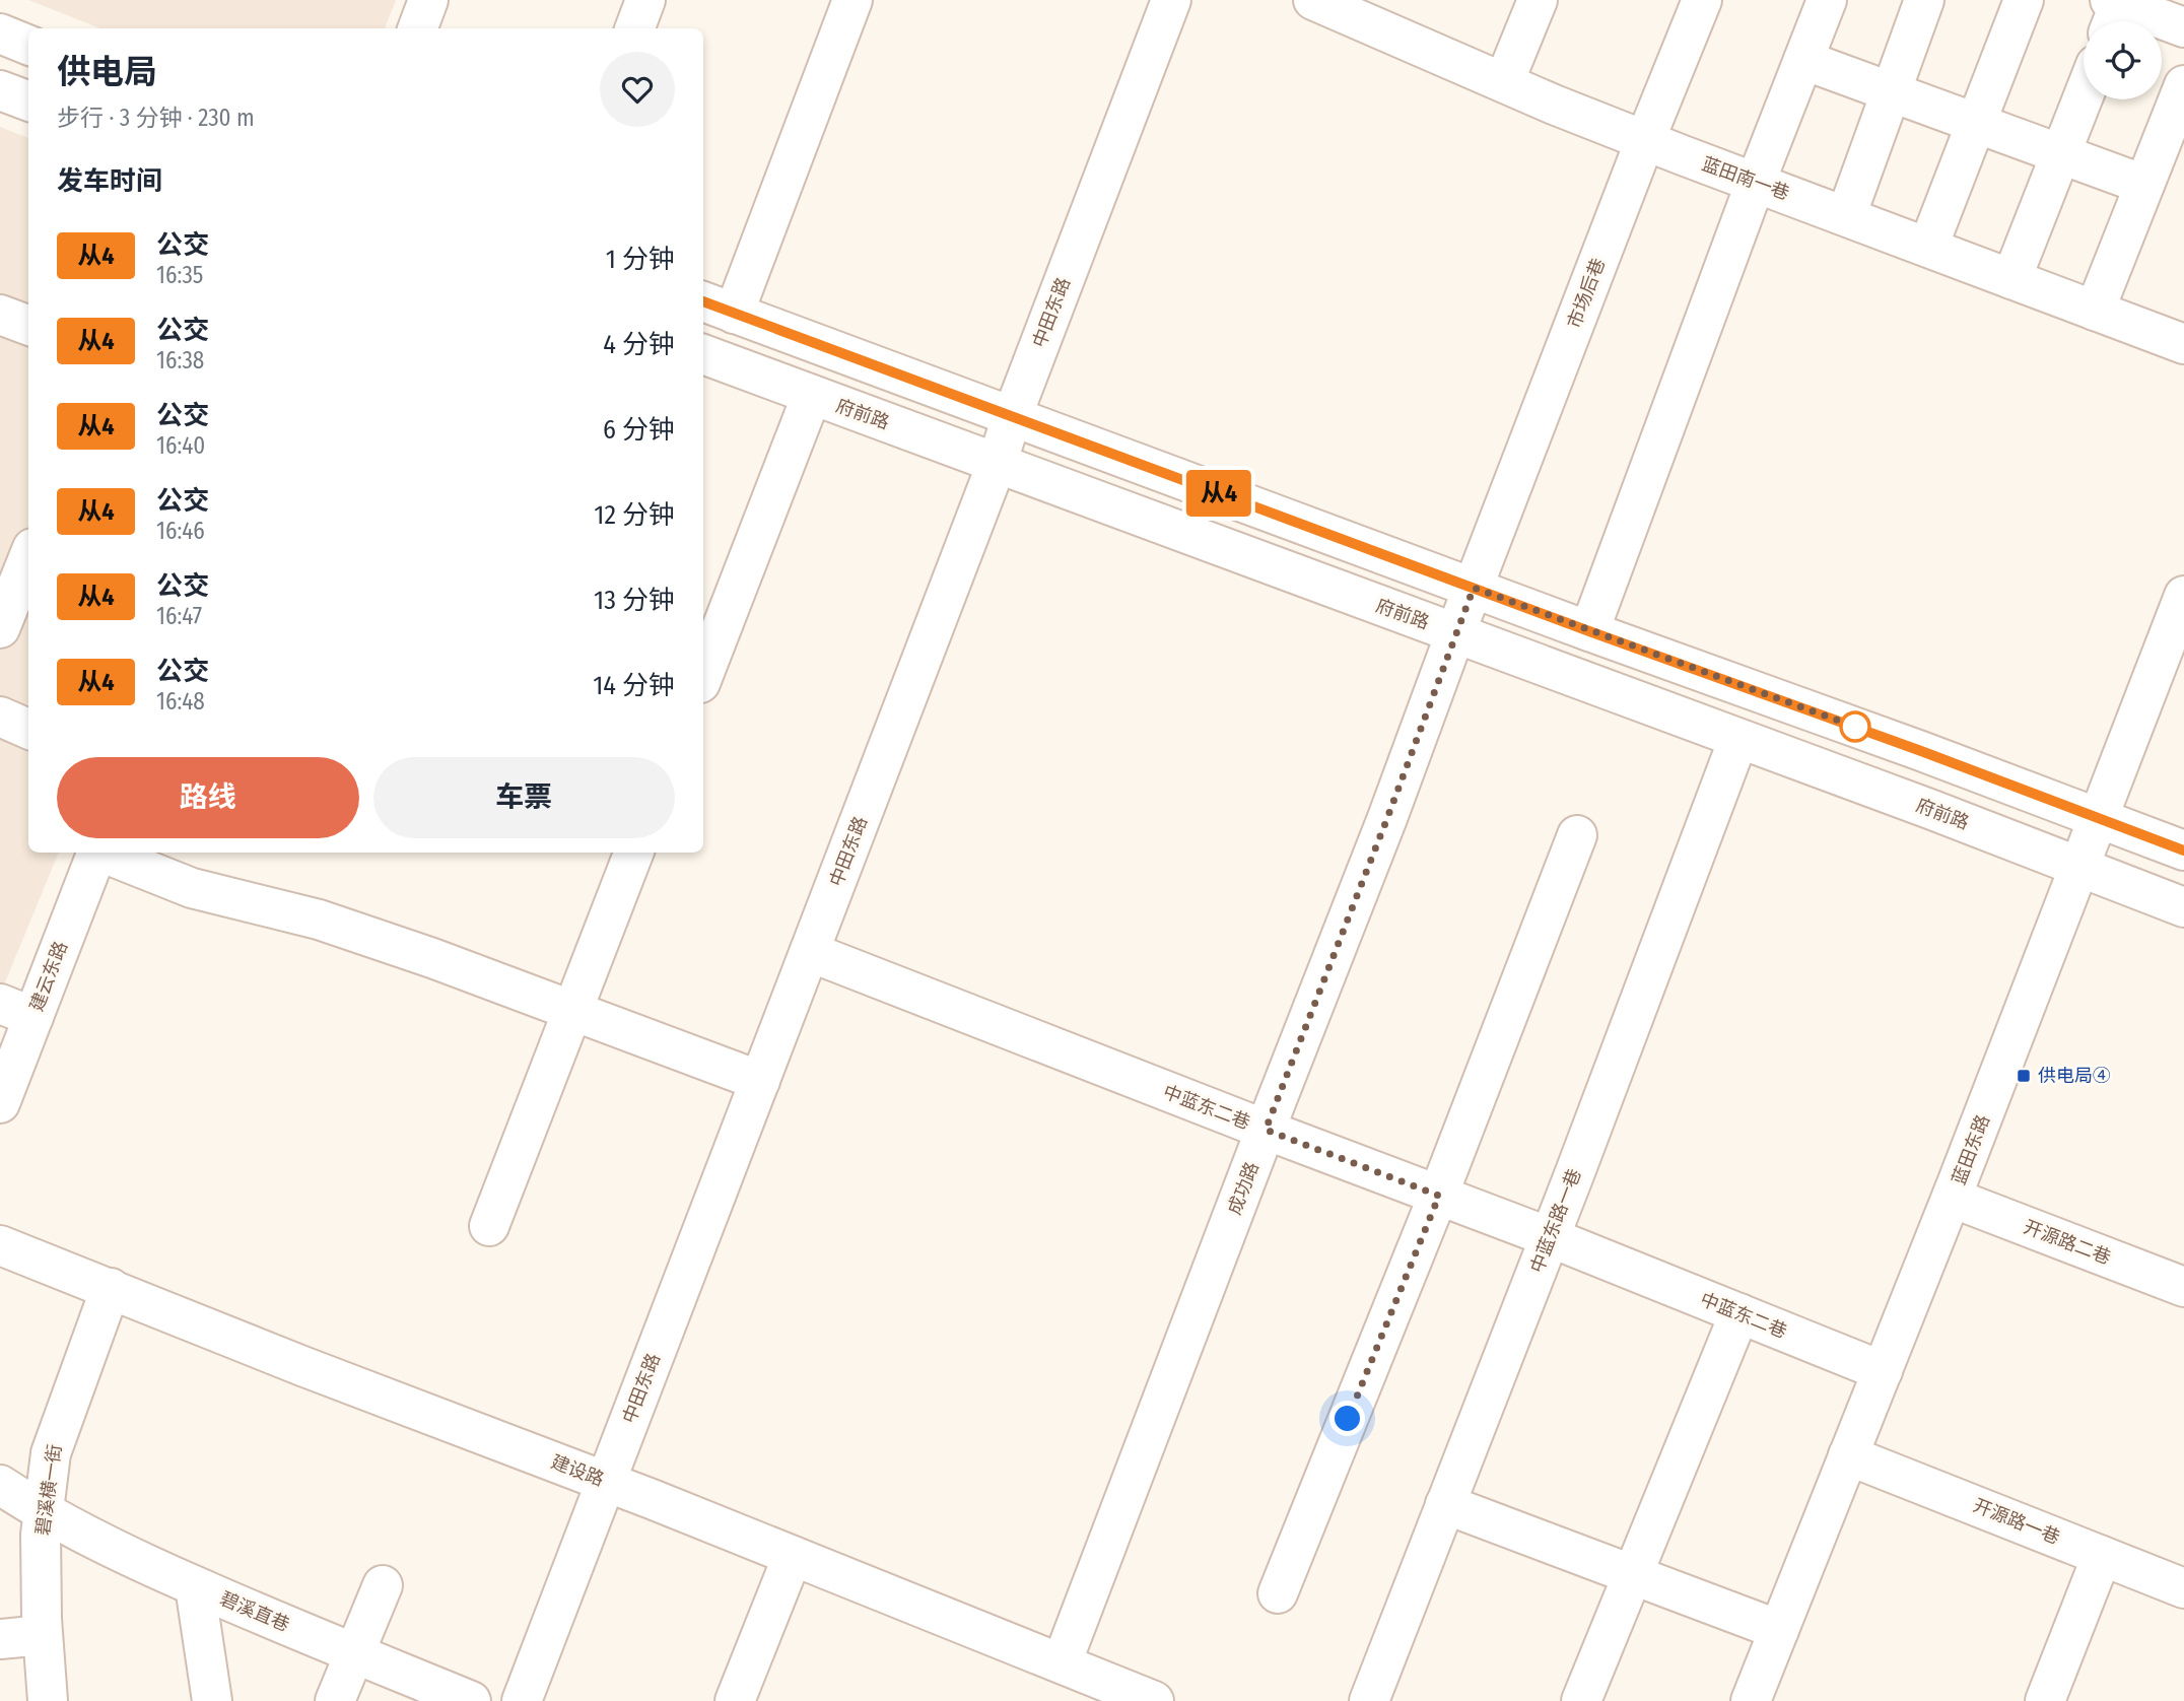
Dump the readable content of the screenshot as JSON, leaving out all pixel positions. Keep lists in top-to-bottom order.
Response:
{
  "streets": {
    "street": [
      "蓝田南一巷",
      "市场后巷",
      "中田东路",
      "府前路",
      "建云东路",
      "中蓝东二巷",
      "蓝田东路",
      "成功路",
      "中蓝东路一巷",
      "开源路二巷",
      "建设路",
      "碧溪横一街",
      "开源路一巷",
      "碧溪直巷"
    ]
  },
  "crossings": [
    ["蓝田南一巷", "市场后巷"],
    ["市场后巷", "府前路"],
    ["市场后巷", "成功路"],
    ["中田东路", "府前路"],
    ["中田东路", "中蓝东二巷"],
    ["中田东路", "建设路"],
    ["府前路", "蓝田东路"],
    ["府前路", "成功路"],
    ["府前路", "中蓝东路一巷"],
    ["中蓝东二巷", "蓝田东路"],
    ["中蓝东二巷", "成功路"],
    ["中蓝东二巷", "中蓝东路一巷"],
    ["蓝田东路", "开源路二巷"],
    ["蓝田东路", "开源路一巷"],
    ["成功路", "建设路"],
    ["建设路", "碧溪横一街"],
    ["碧溪横一街", "碧溪直巷"]
  ],
  "places": {
    "transit": ["供电局④"]
  },
  "lines": ["bus line 从4"],
  "page": {
    "on_map": "从4",
    "heading": [
      ["供电局", "步行 · 3 分钟 · 230 m"],
      "发车时间"
    ],
    "list": [
      {
        "mark": "从4",
        "name": "公交",
        "note": "16:35",
        "value": "1 分钟"
      },
      {
        "mark": "从4",
        "name": "公交",
        "note": "16:38",
        "value": "4 分钟"
      },
      {
        "mark": "从4",
        "name": "公交",
        "note": "16:40",
        "value": "6 分钟"
      },
      {
        "mark": "从4",
        "name": "公交",
        "note": "16:46",
        "value": "12 分钟"
      },
      {
        "mark": "从4",
        "name": "公交",
        "note": "16:47",
        "value": "13 分钟"
      },
      {
        "mark": "从4",
        "name": "公交",
        "note": "16:48",
        "value": "14 分钟"
      }
    ],
    "buttons": ["路线", "车票"]
  }
}
